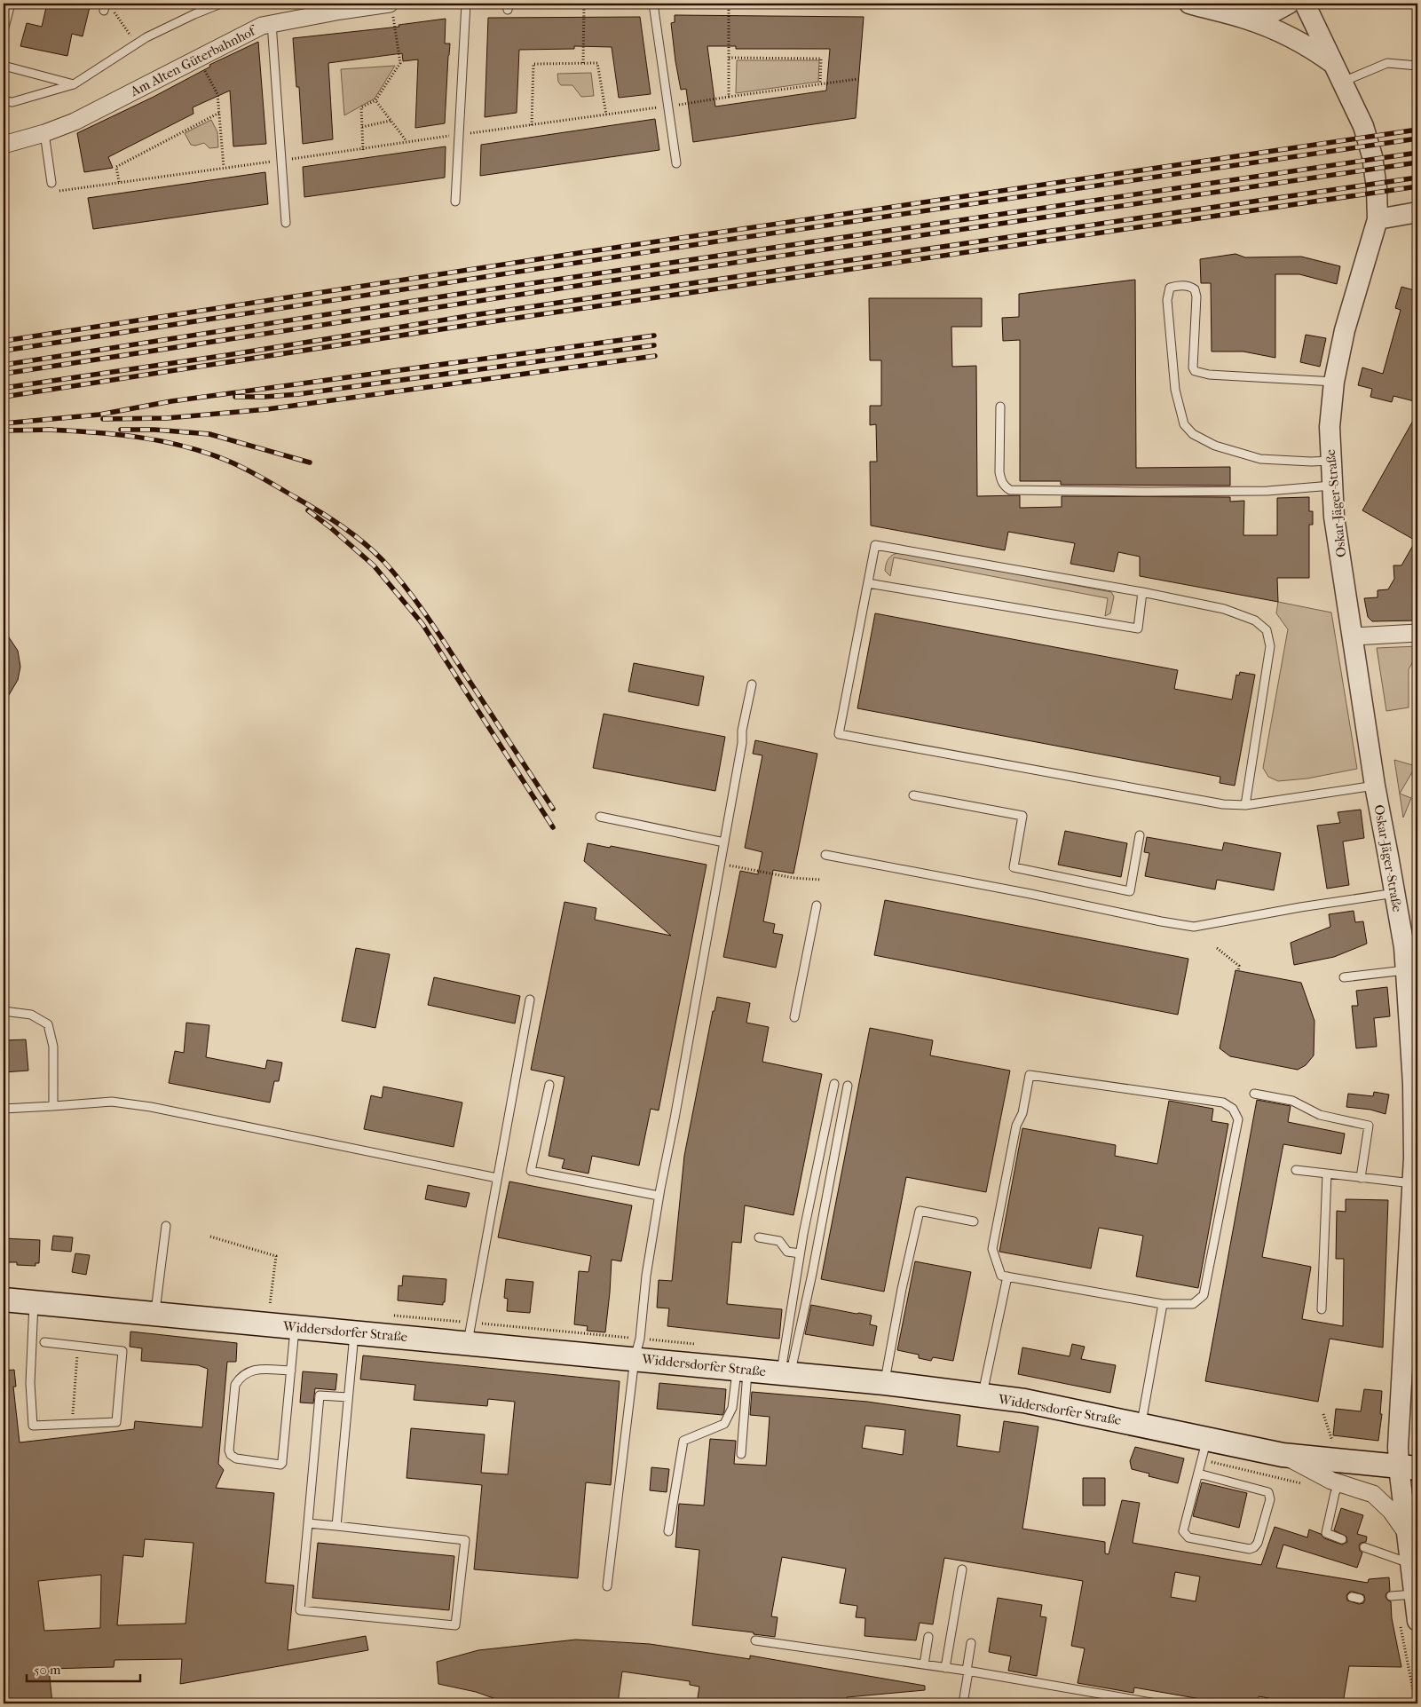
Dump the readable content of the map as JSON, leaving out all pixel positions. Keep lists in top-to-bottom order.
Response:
{
  "streets": {
    "main road": ["Widdersdorfer Straße"],
    "street": ["Am Alten Güterbahnhof", "Oskar-Jäger-Straße"]
  },
  "crossings": [
    ["Oskar-Jäger-Straße", "Widdersdorfer Straße"]
  ],
  "scale_bar": "50 m"
}
